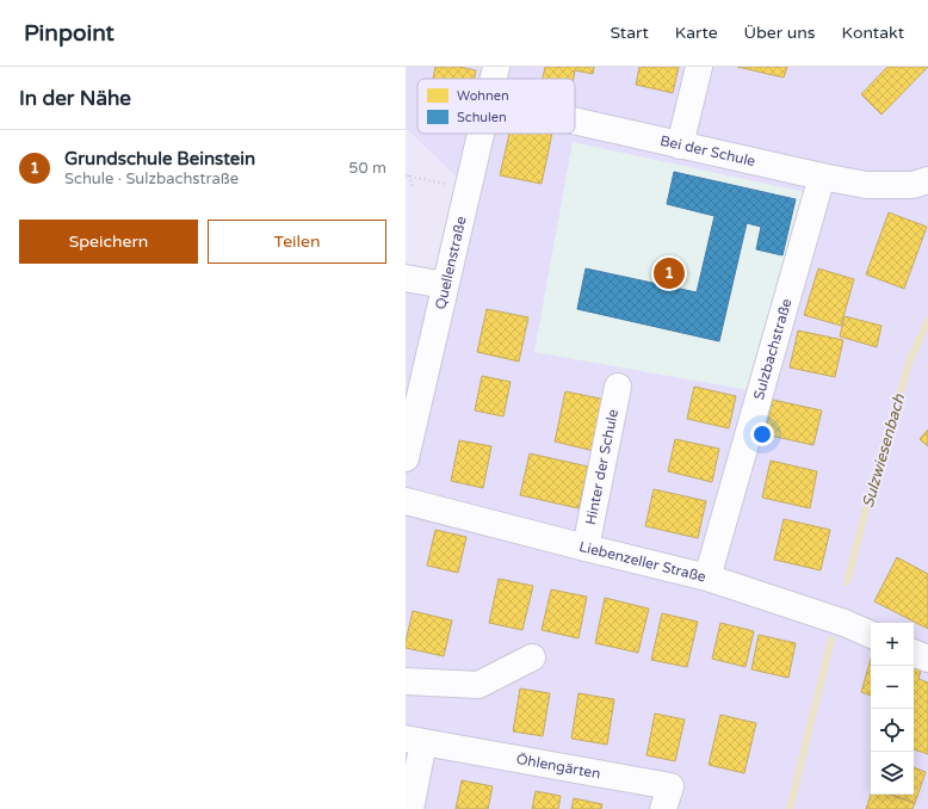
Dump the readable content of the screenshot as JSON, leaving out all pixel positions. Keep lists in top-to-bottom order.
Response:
{
  "streets": {
    "street": [
      "Bei der Schule",
      "Quellenstraße",
      "Sulzbachstraße",
      "Hinter der Schule",
      "Liebenzeller Straße",
      "Öhlengärten"
    ]
  },
  "crossings": [
    ["Bei der Schule", "Sulzbachstraße"],
    ["Sulzbachstraße", "Liebenzeller Straße"],
    ["Hinter der Schule", "Liebenzeller Straße"]
  ],
  "water": ["Sulzwiesenbach"],
  "legend": ["Wohnen", "Schulen"],
  "page": {
    "header": "Pinpoint",
    "nav": [
      "Start",
      "Karte",
      "Über uns",
      "Kontakt"
    ],
    "heading": "In der Nähe",
    "list": [
      {
        "mark": "1",
        "name": "Grundschule Beinstein",
        "note": "Schule · Sulzbachstraße",
        "value": "50 m"
      }
    ],
    "buttons": ["Speichern", "Teilen"],
    "pins": "1",
    "map_buttons": ["+", "−"]
  }
}
